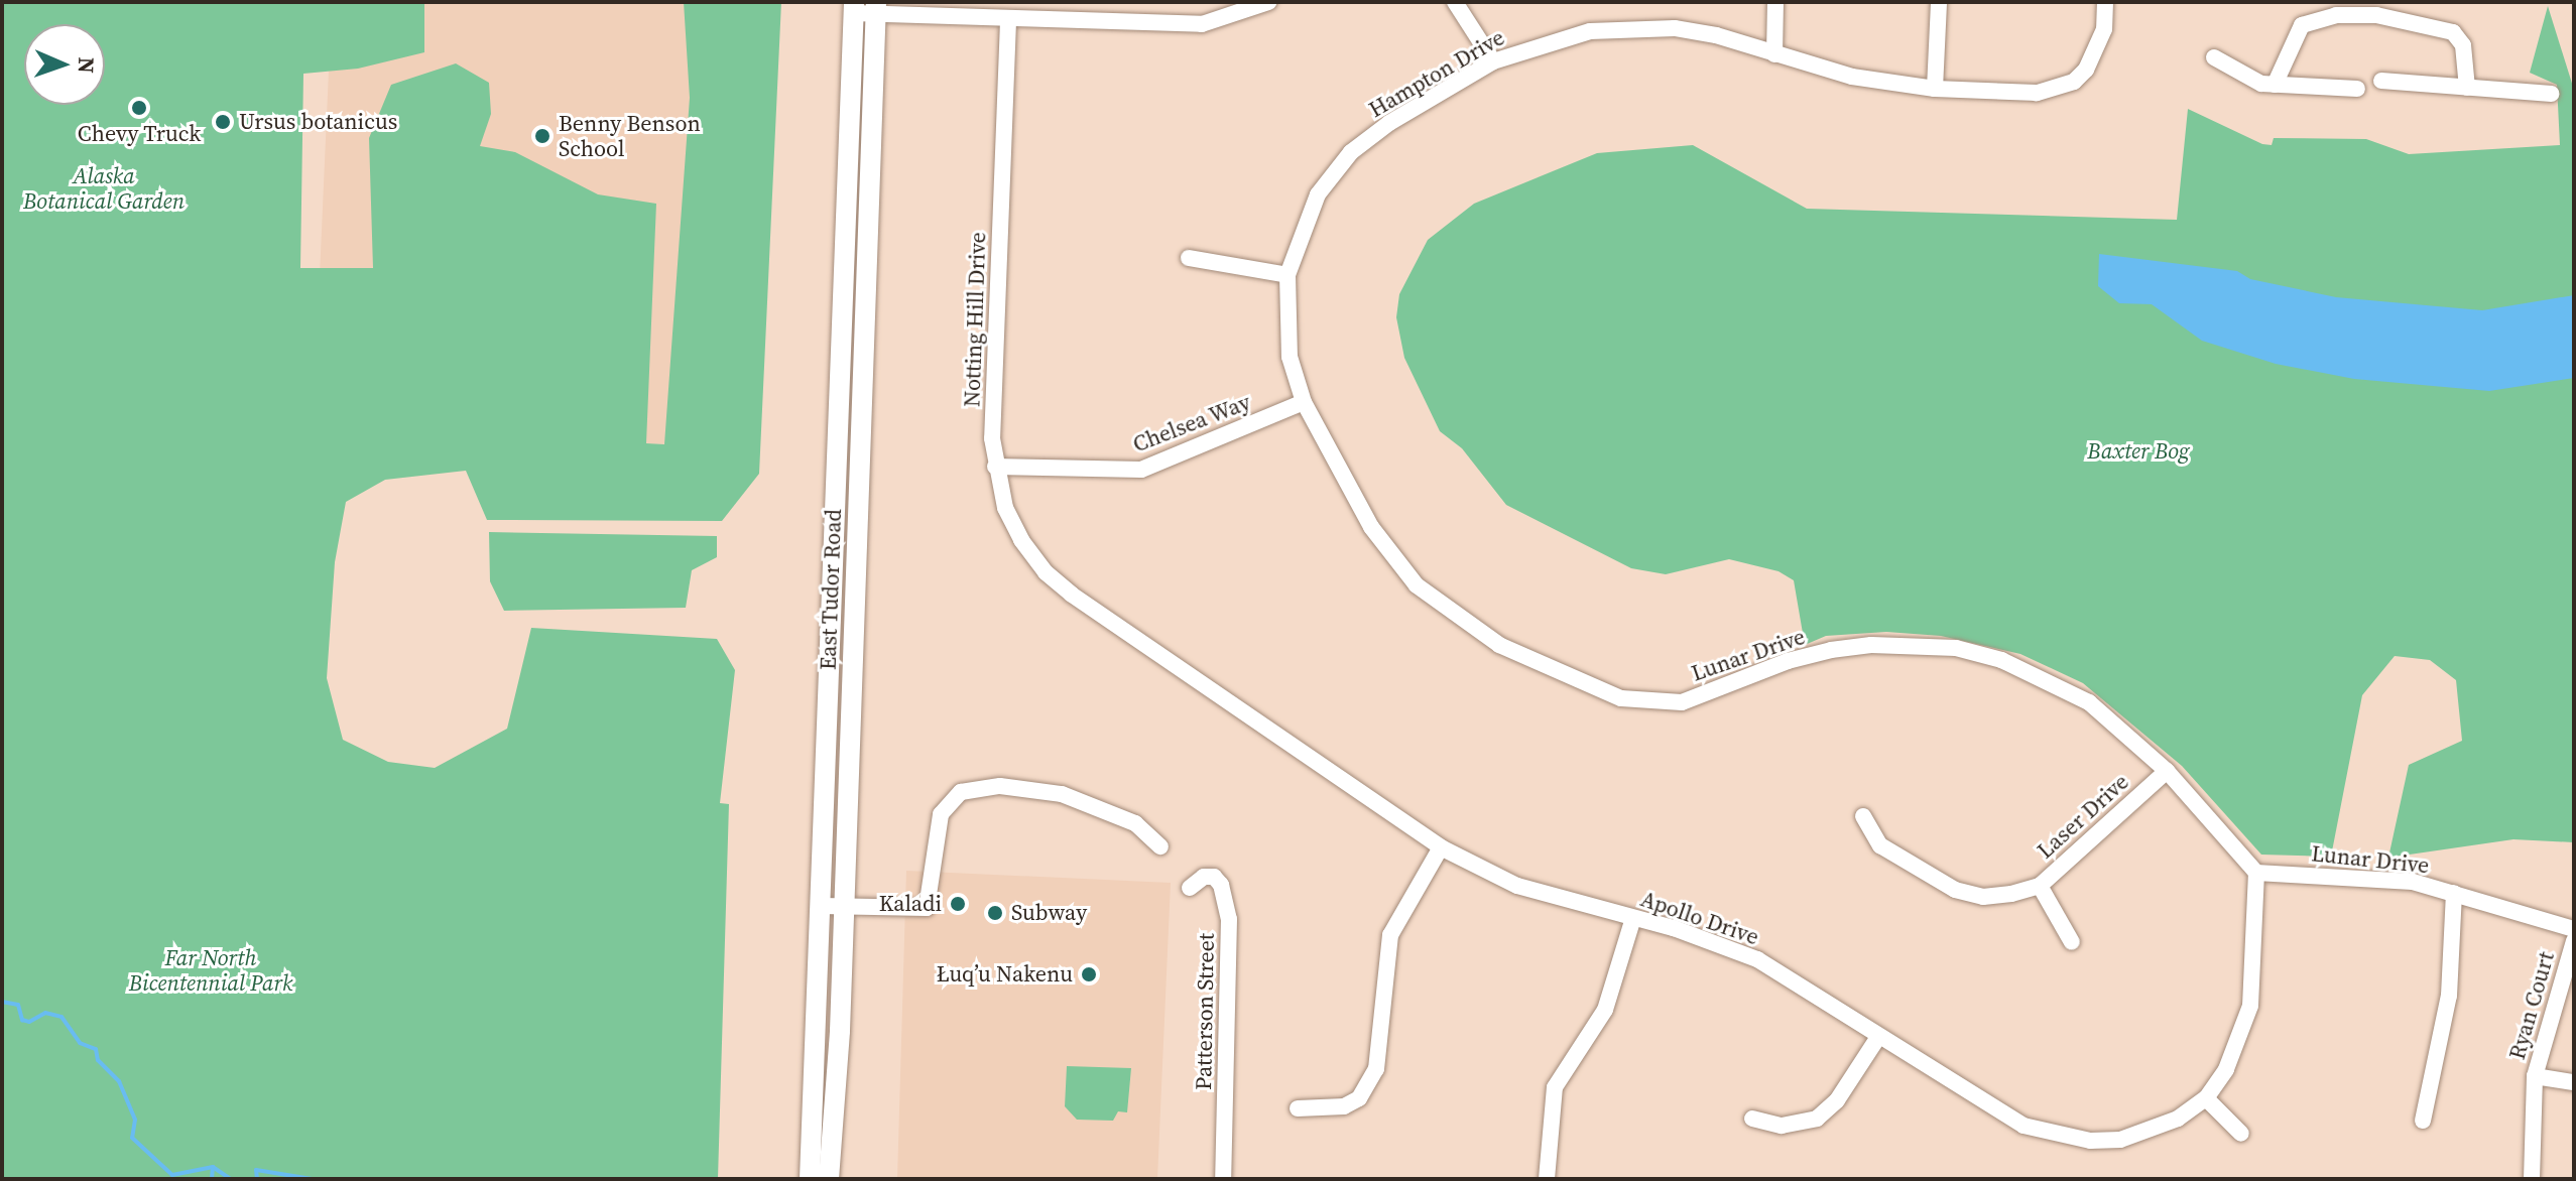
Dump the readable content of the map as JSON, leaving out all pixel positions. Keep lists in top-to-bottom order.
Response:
{
  "streets": {
    "main road": ["East Tudor Road"],
    "street": [
      "Hampton Drive",
      "Notting Hill Drive",
      "Chelsea Way",
      "Lunar Drive",
      "Laser Drive",
      "Apollo Drive",
      "Ryan Court",
      "Patterson Street"
    ]
  },
  "crossings": [
    ["Hampton Drive", "Lunar Drive"],
    ["Notting Hill Drive", "Chelsea Way"],
    ["Notting Hill Drive", "Apollo Drive"],
    ["Chelsea Way", "Lunar Drive"],
    ["Lunar Drive", "Laser Drive"],
    ["Lunar Drive", "Apollo Drive"]
  ],
  "parks": ["Alaska Botanical Garden", "Baxter Bog", "Far North Bicentennial Park"],
  "places": [
    "Chevy Truck",
    "Ursus botanicus",
    "Benny Benson School",
    "Kaladi",
    "Subway",
    "Łuq’u Nakenu"
  ],
  "north": "right"
}
